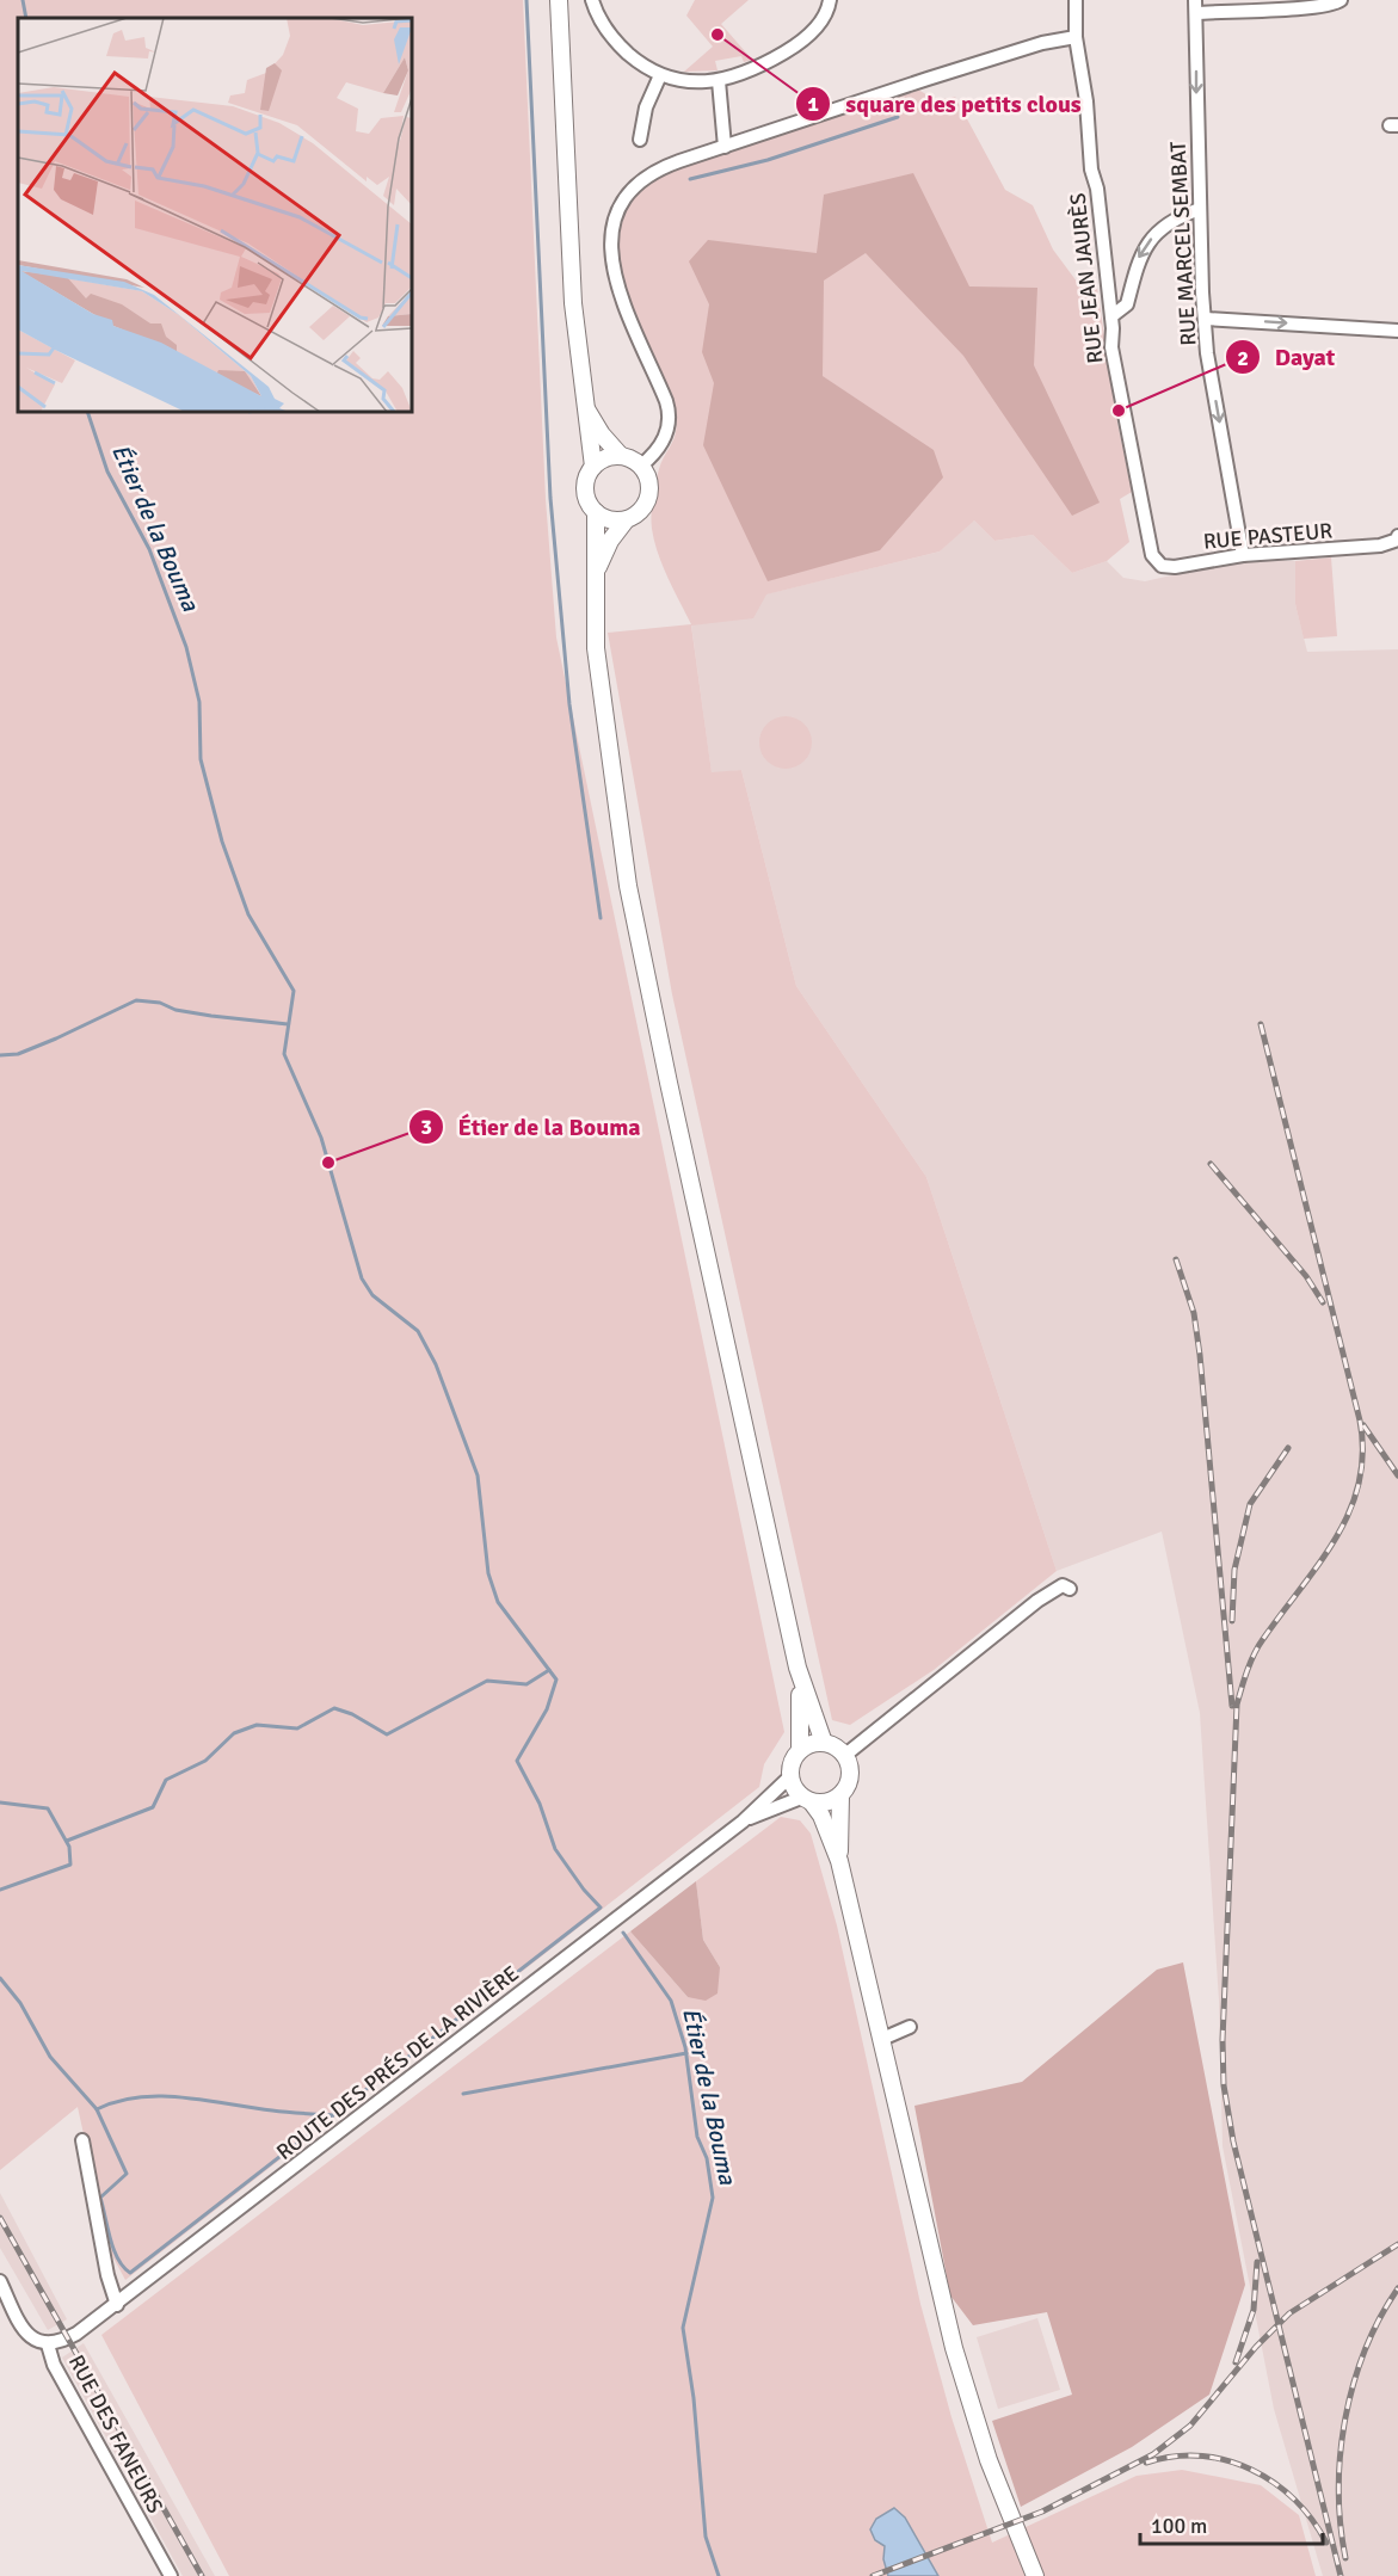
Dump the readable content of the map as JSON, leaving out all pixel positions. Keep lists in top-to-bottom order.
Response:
{
  "streets": {
    "street": [
      "RUE MARCEL SEMBAT",
      "RUE JEAN JAURÈS",
      "RUE PASTEUR",
      "ROUTE DES PRÉS DE LA RIVIÈRE",
      "RUE DES FANEURS"
    ]
  },
  "crossings": [
    ["RUE MARCEL SEMBAT", "RUE PASTEUR"],
    ["RUE JEAN JAURÈS", "RUE PASTEUR"],
    ["ROUTE DES PRÉS DE LA RIVIÈRE", "RUE DES FANEURS"]
  ],
  "one_way": ["RUE MARCEL SEMBAT"],
  "water": ["Étier de la Bouma"],
  "places": ["square des petits clous", "Dayat", "Étier de la Bouma"],
  "scale_bar": "100 m"
}
